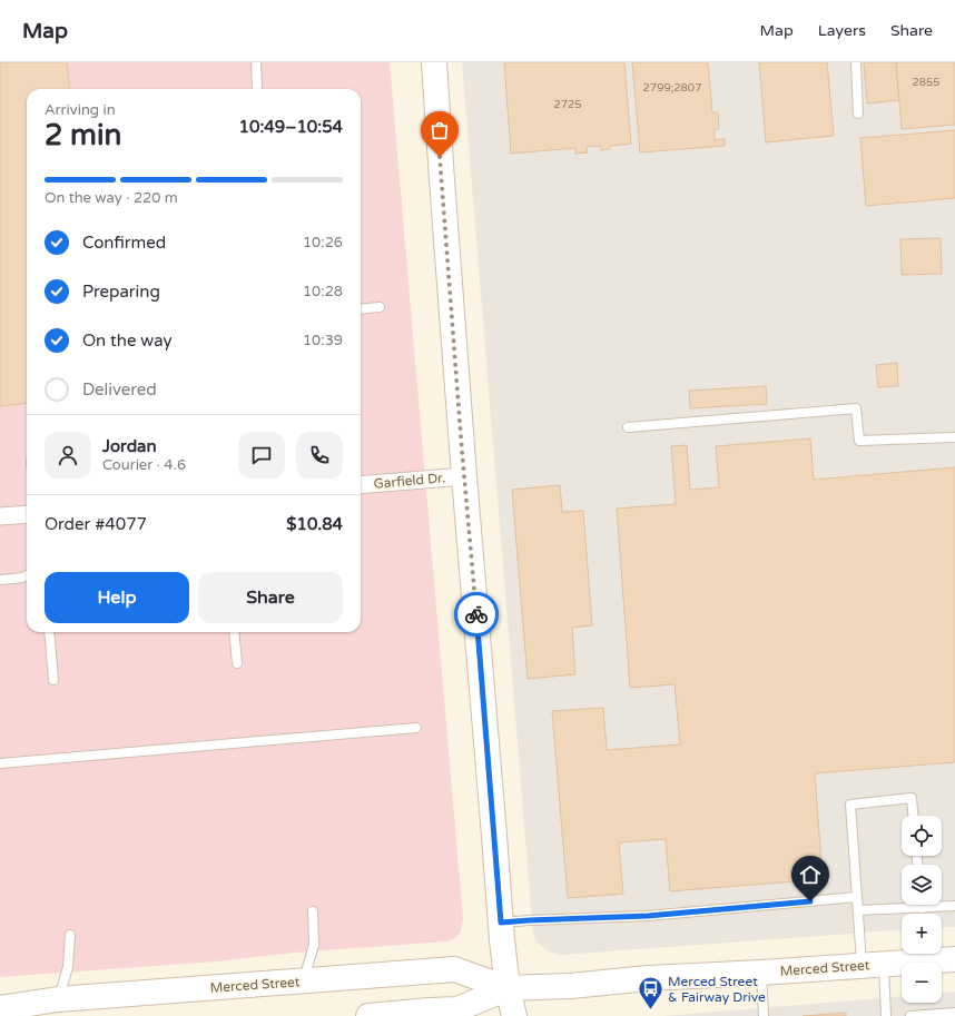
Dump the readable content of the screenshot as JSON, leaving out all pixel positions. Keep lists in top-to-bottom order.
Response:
{
  "streets": {
    "street": ["Garfield Dr.", "Merced Street"]
  },
  "places": {
    "bus stop": ["Merced Street & Fairway Drive"]
  },
  "house_numbers": ["2855", "2799;2807", "2725"],
  "page": {
    "header": "Map",
    "nav": ["Map", "Layers", "Share"],
    "heading": ["2 min", "Arriving in", "10:49–10:54"],
    "panel": [
      "Jordan",
      "Courier · 4.6",
      "Order #4077",
      "$10.84"
    ],
    "bar": "On the way · 220 m",
    "list": [
      ["Confirmed", "10:26"],
      ["Preparing", "10:28"],
      ["On the way", "10:39"],
      "Delivered"
    ],
    "buttons": ["Help", "Share"],
    "map_buttons": ["+", "−"]
  }
}
